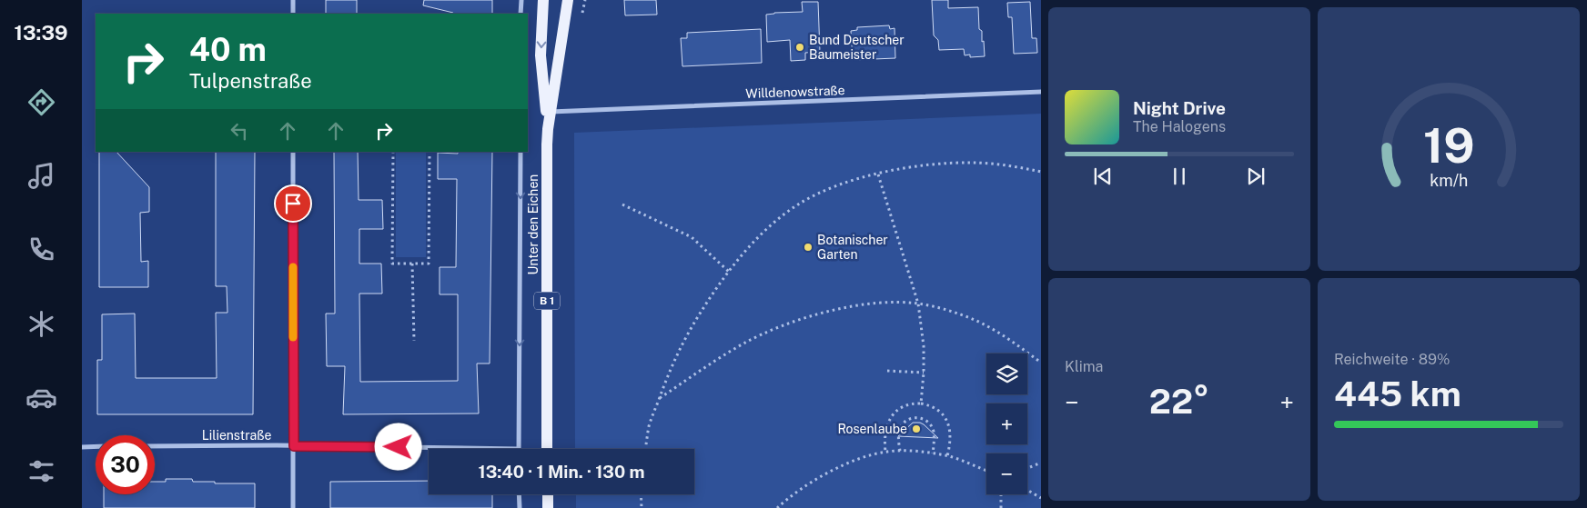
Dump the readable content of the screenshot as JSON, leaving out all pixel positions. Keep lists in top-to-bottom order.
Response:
{
  "streets": {
    "main road": ["Unter den Eichen", "B 1"],
    "street": ["Willdenowstraße", "Lilienstraße"]
  },
  "crossings": [
    ["Willdenowstraße", "Unter den Eichen"],
    ["Unter den Eichen", "Lilienstraße"]
  ],
  "places": ["Bund Deutscher Baumeister", "Botanischer Garten", "Rosenlaube"],
  "page": {
    "tabs": "13:39",
    "turn": ["40 m", "Tulpenstraße"],
    "song": ["Night Drive", "The Halogens"],
    "tile": [
      "Klima",
      ["Reichweite · 89%", "445 km"]
    ],
    "map_buttons": ["+", "−"],
    "heat": ["−", "22°", "+"],
    "limit": "30",
    "trip": "13:40 · 1 Min. · 130 m",
    "gauge": ["19", "km/h"]
  }
}
